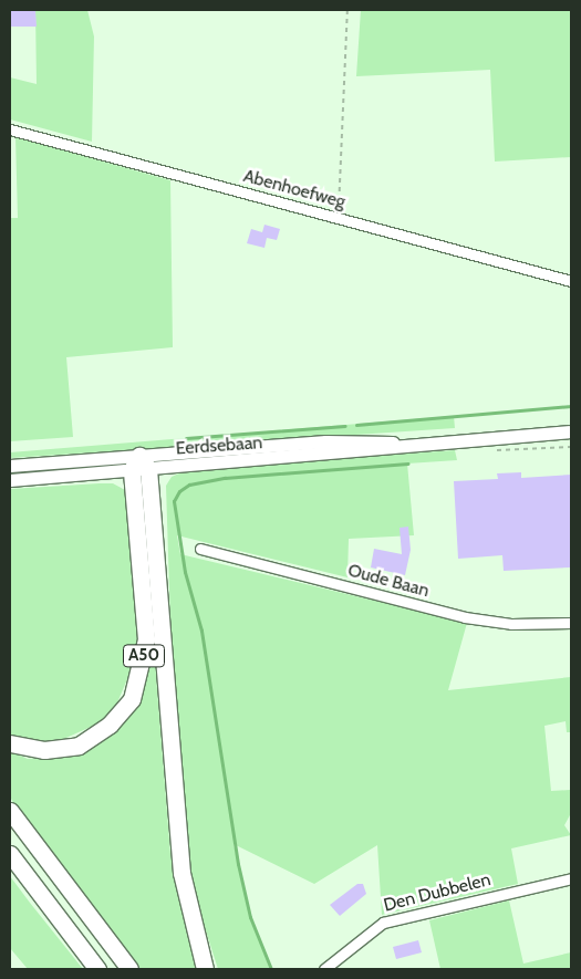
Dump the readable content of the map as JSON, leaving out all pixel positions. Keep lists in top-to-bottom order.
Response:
{
  "streets": {
    "highway": ["A50"],
    "main road": ["Eerdsebaan"],
    "street": ["Abenhoefweg", "Oude Baan", "Den Dubbelen"]
  },
  "crossings": [
    ["Eerdsebaan", "A50"]
  ]
}
